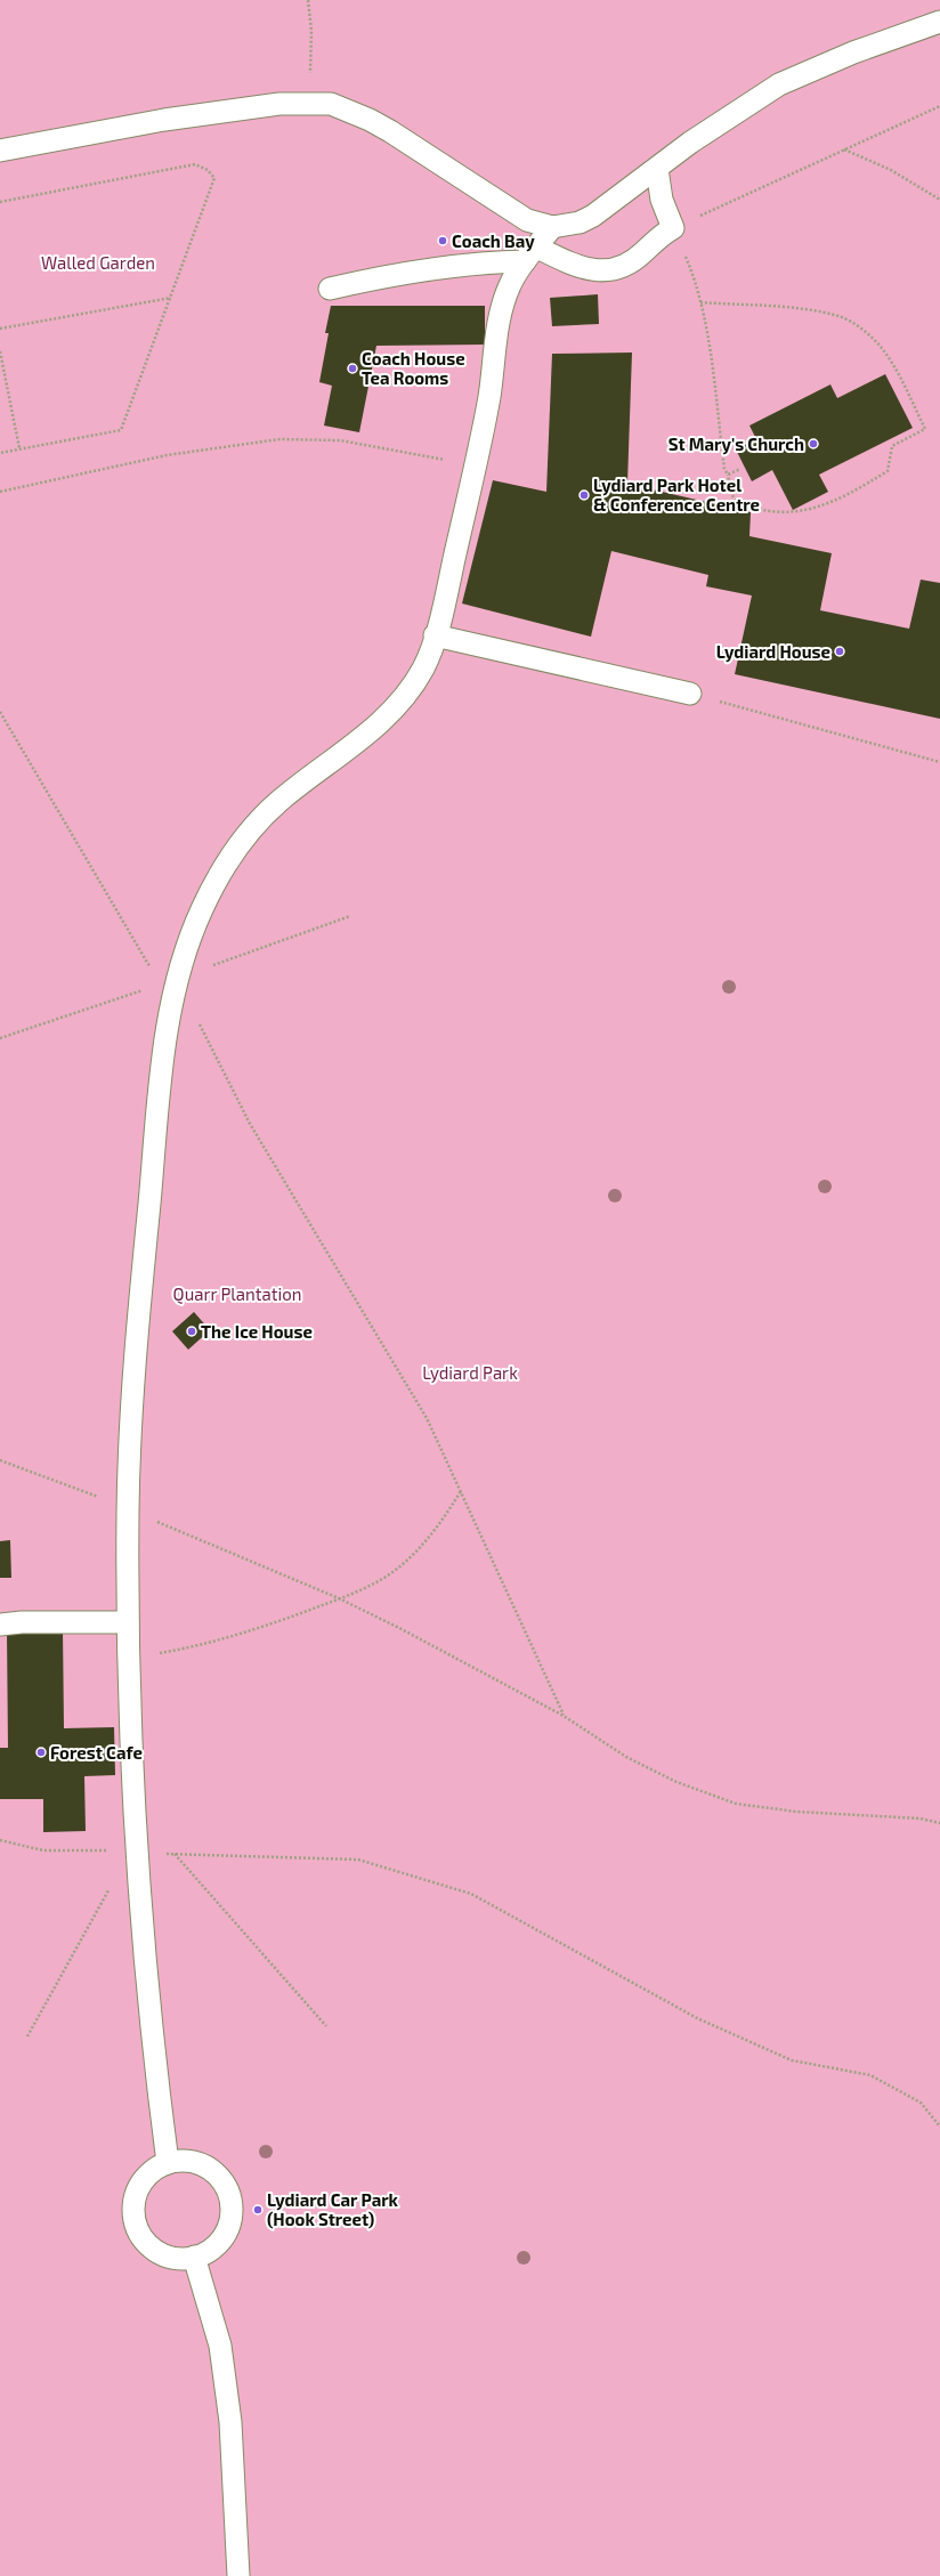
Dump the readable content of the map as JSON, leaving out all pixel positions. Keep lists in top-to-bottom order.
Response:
{
  "parks": ["Walled Garden", "Quarr Plantation", "Lydiard Park"],
  "places": [
    "Coach Bay",
    "Coach House Tea Rooms",
    "St Mary's Church",
    "Lydiard Park Hotel & Conference Centre",
    "Lydiard House",
    "The Ice House",
    "Forest Cafe",
    "Lydiard Car Park (Hook Street)"
  ]
}
